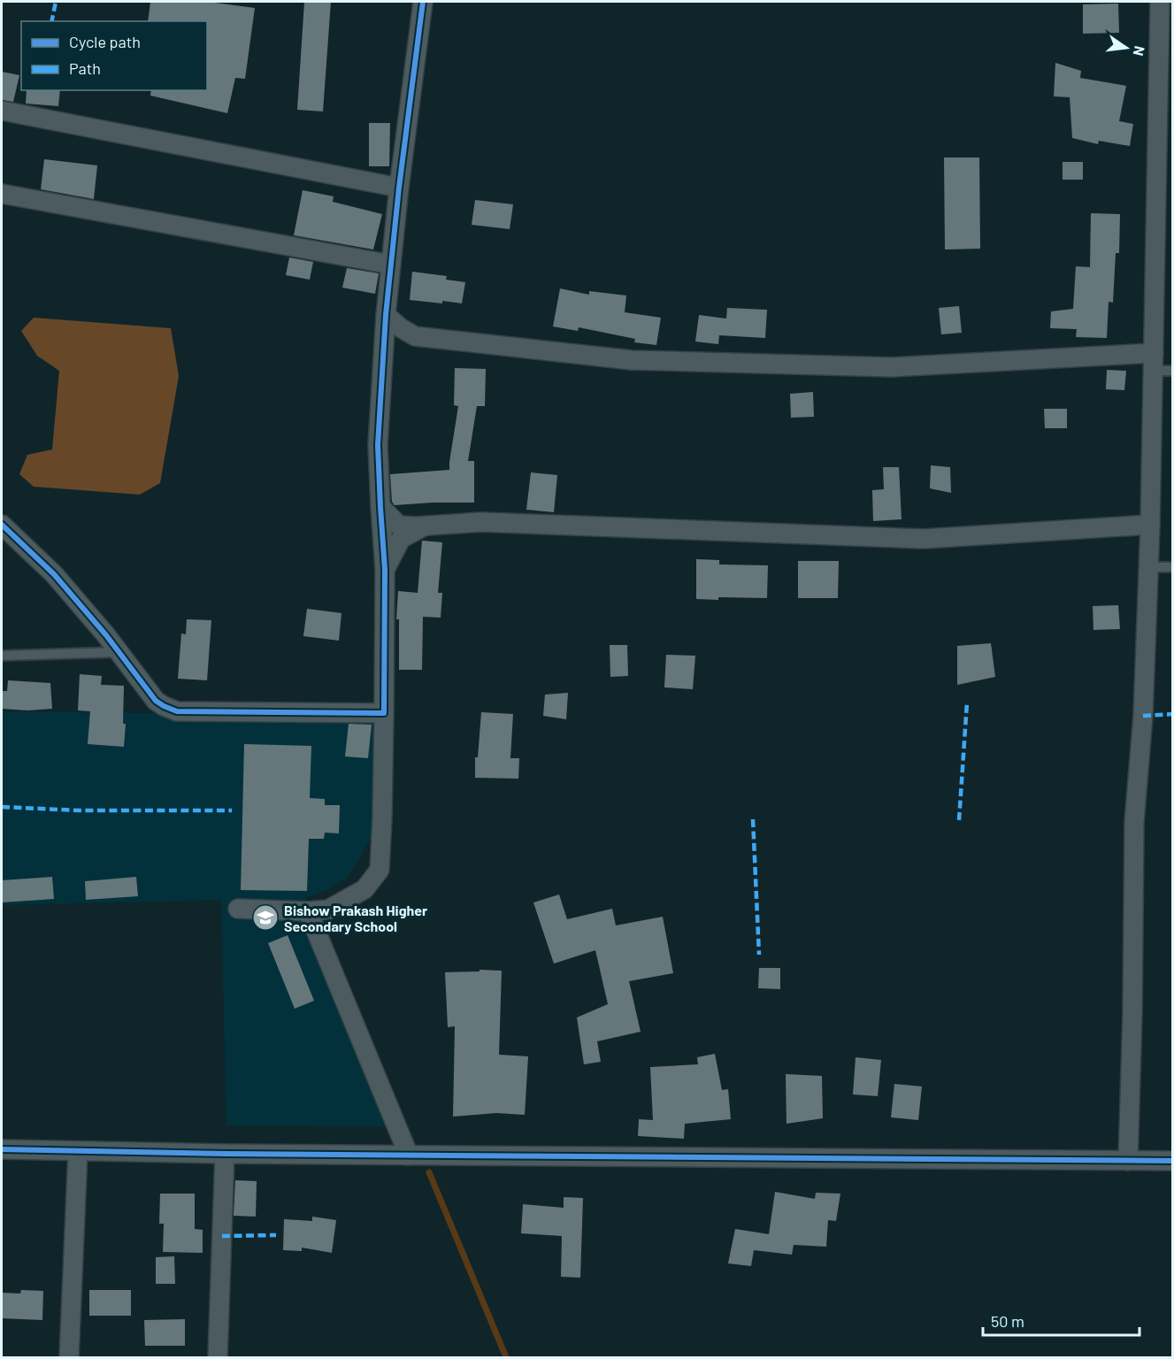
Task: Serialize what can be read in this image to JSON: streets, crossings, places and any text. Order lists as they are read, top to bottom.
{
  "places": {
    "school or university": ["Bishow Prakash Higher Secondary School"]
  },
  "legend": ["Cycle path", "Path"],
  "scale_bar": "50 m",
  "north": "right"
}
